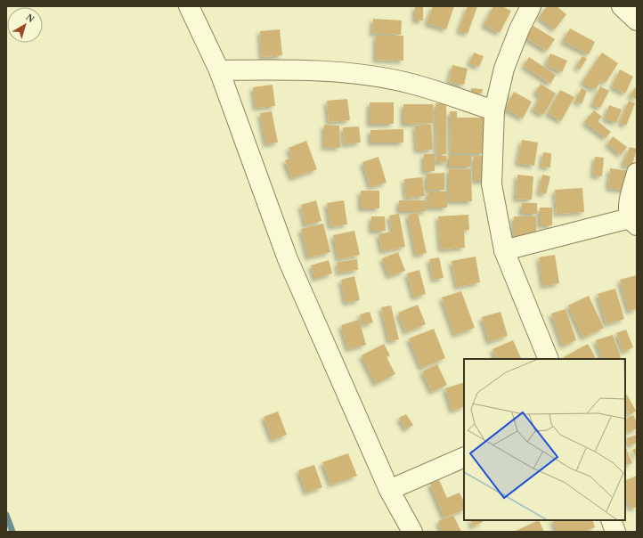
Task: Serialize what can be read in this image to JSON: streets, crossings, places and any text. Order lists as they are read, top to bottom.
{
  "north": "top right"
}
